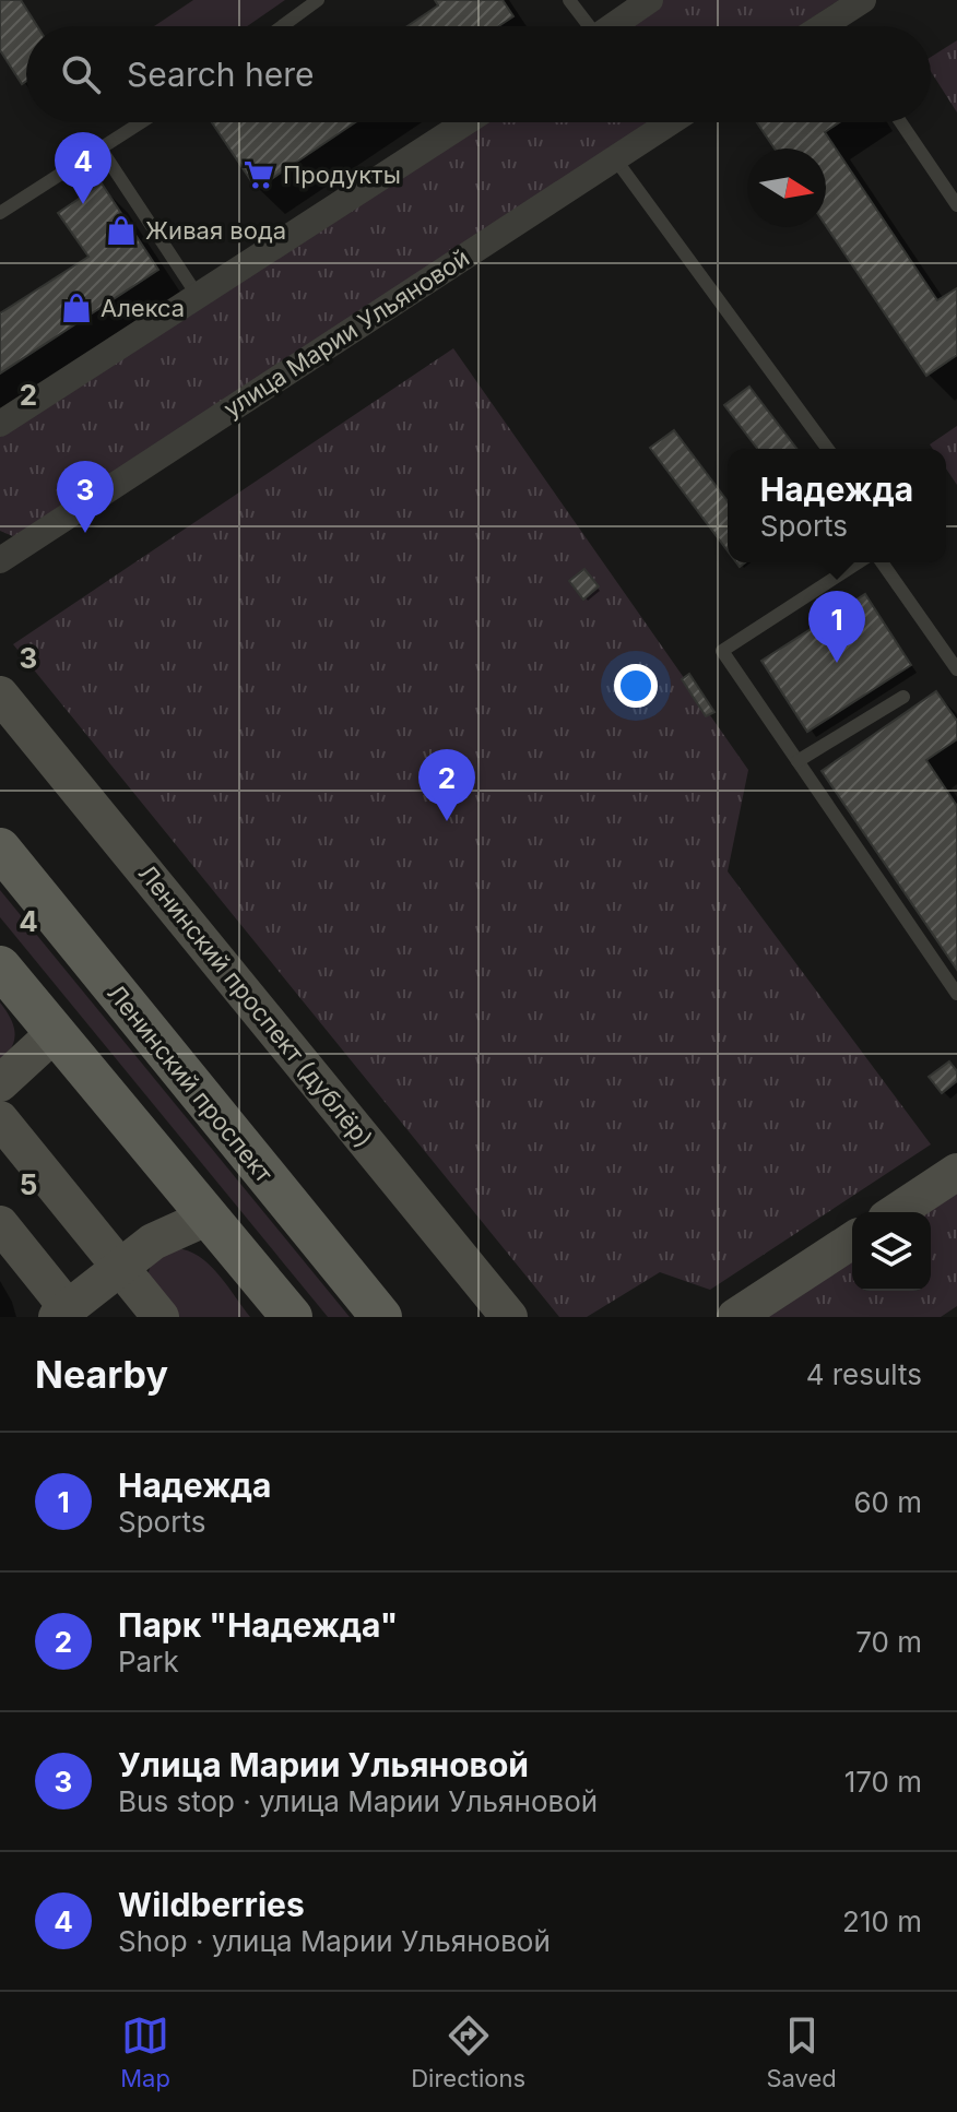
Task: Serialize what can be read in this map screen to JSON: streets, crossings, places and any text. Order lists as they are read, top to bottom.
{
  "streets": {
    "main road": ["Ленинский проспект"],
    "street": ["улица Марии Ульяновой", "Ленинский проспект (дублёр)"]
  },
  "places": {
    "supermarket": ["Продукты"],
    "shop": ["Живая вода", "Алекса"]
  },
  "north": "right",
  "page": {
    "search": "Search here",
    "pins": [
      "4",
      "3",
      "1",
      "2"
    ],
    "popup": ["Надежда", "Sports"],
    "heading": ["Nearby", "4 results"],
    "list": [
      {
        "mark": "1",
        "name": "Надежда",
        "note": "Sports",
        "value": "60 m"
      },
      {
        "mark": "2",
        "name": "Парк \"Надежда\"",
        "note": "Park",
        "value": "70 m"
      },
      {
        "mark": "3",
        "name": "Улица Марии Ульяновой",
        "note": "Bus stop · улица Марии Ульяновой",
        "value": "170 m"
      },
      {
        "mark": "4",
        "name": "Wildberries",
        "note": "Shop · улица Марии Ульяновой",
        "value": "210 m"
      }
    ],
    "nav": ["Map", "Directions", "Saved"]
  },
  "grid": {
    "rows": [
      "2",
      "3",
      "4",
      "5"
    ]
  }
}
